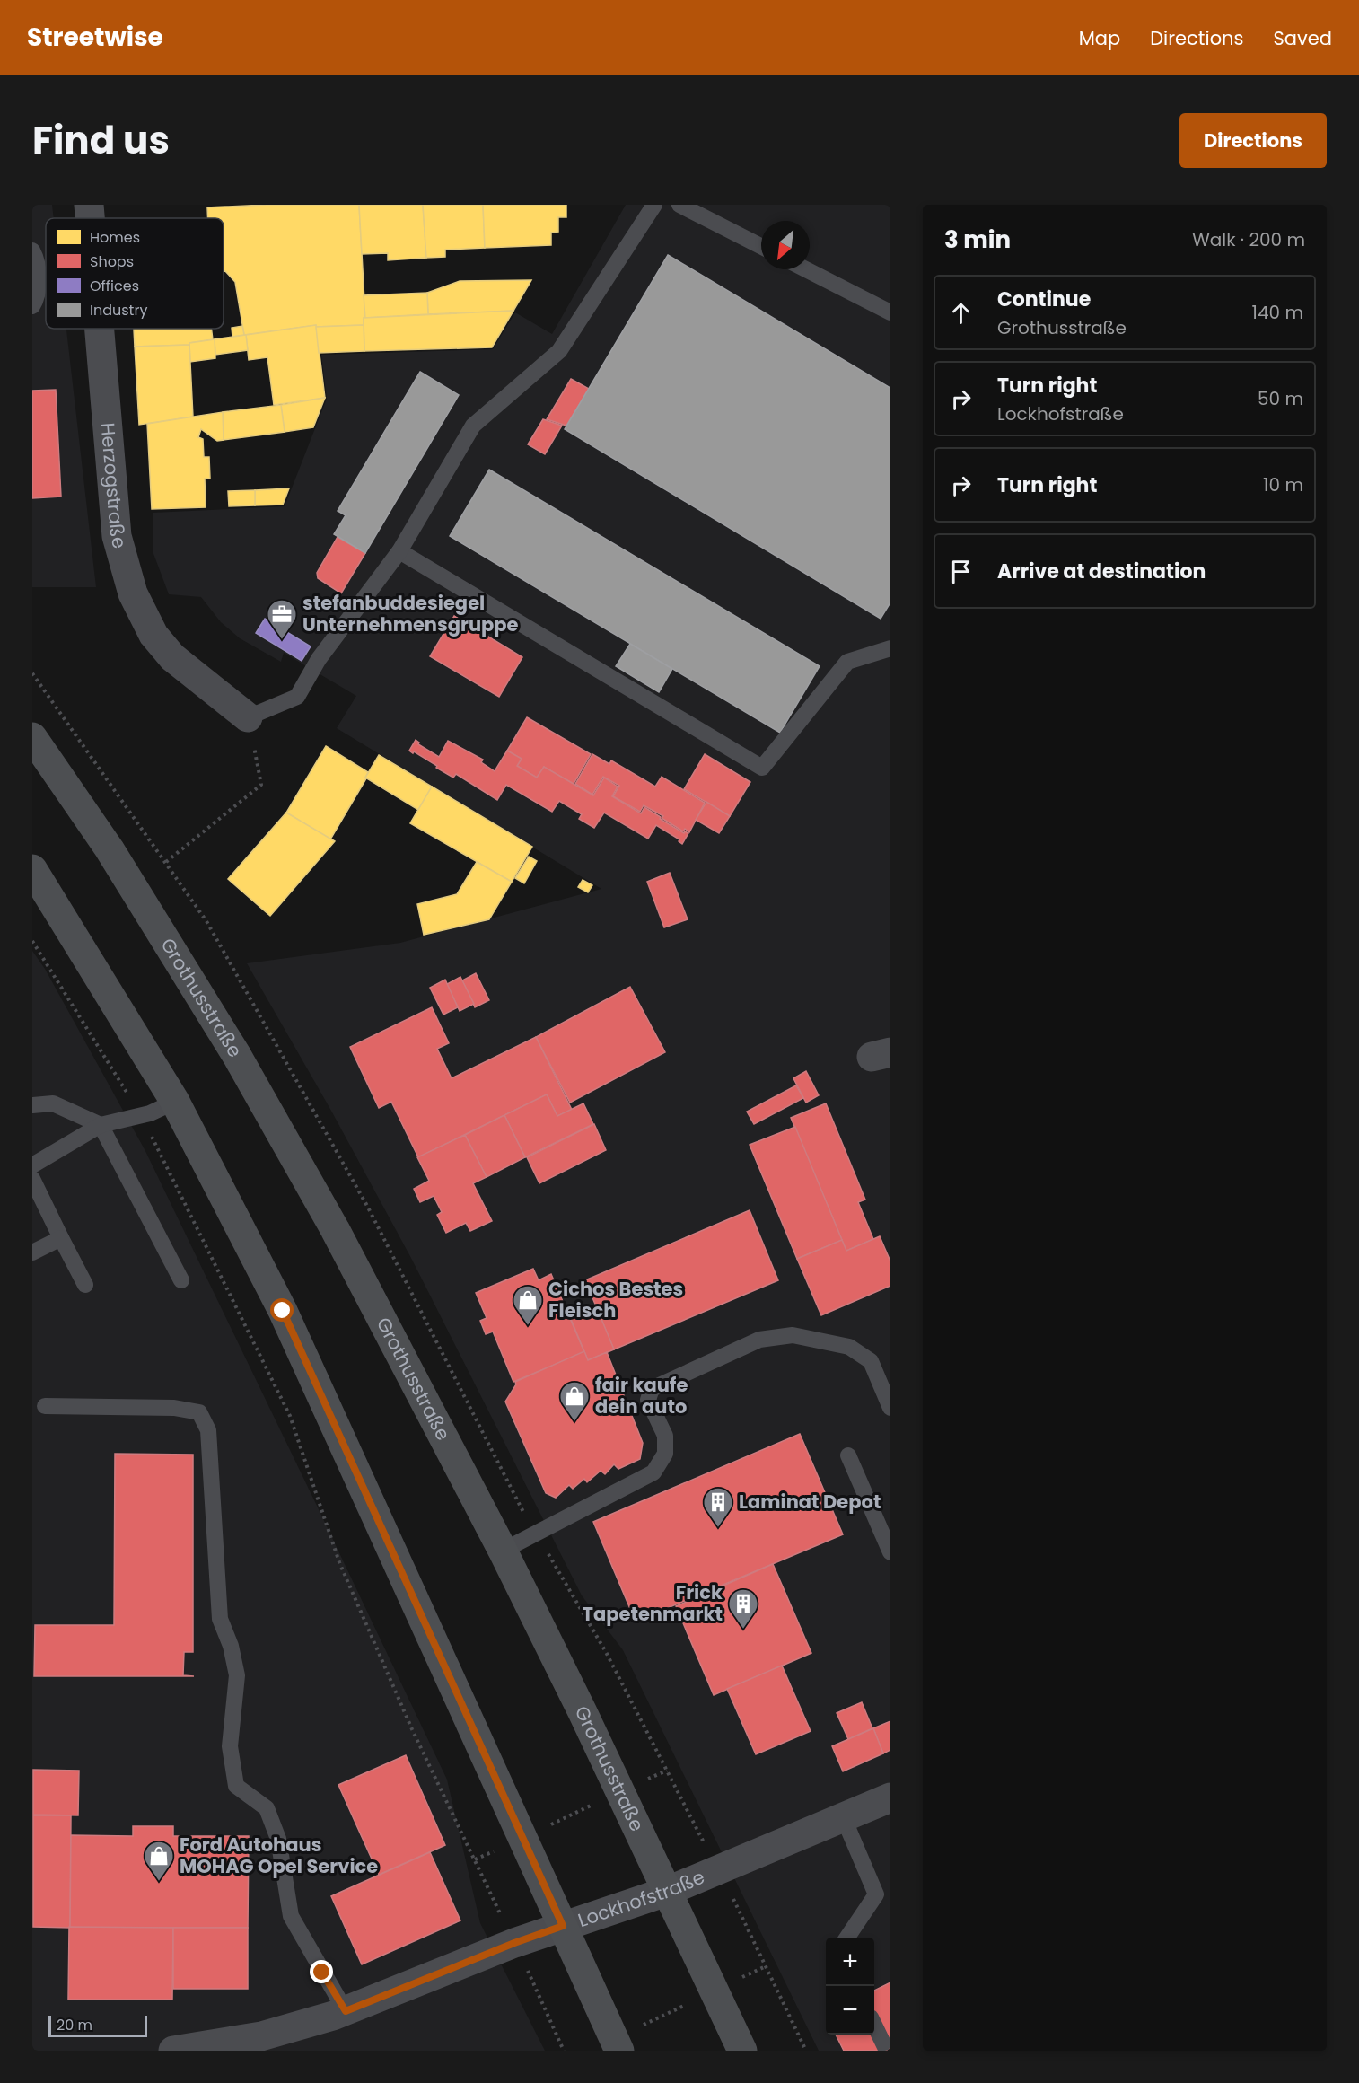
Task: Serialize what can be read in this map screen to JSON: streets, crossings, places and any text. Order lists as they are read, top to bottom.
{
  "streets": {
    "main road": ["Grothusstraße"],
    "street": ["Herzogstraße", "Lockhofstraße"]
  },
  "crossings": [
    ["Grothusstraße", "Lockhofstraße"]
  ],
  "places": {
    "office": ["stefanbuddesiegel Unternehmensgruppe"],
    "shop": ["Cichos Bestes Fleisch", "fair kaufe dein auto", "Ford Autohaus MOHAG Opel Service"],
    "building": ["Laminat Depot", "Frick Tapetenmarkt"]
  },
  "legend": [
    "Homes",
    "Shops",
    "Offices",
    "Industry"
  ],
  "scale_bar": "20 m",
  "north": "bottom left",
  "page": {
    "header": "Streetwise",
    "nav": ["Map", "Directions", "Saved"],
    "title": "Find us",
    "buttons": "Directions",
    "heading": ["3 min", "Walk · 200 m"],
    "list": [
      ["Continue", "Grothusstraße", "140 m"],
      ["Turn right", "Lockhofstraße", "50 m"],
      ["Turn right", "10 m"],
      "Arrive at destination"
    ],
    "map_buttons": ["+", "−"],
    "scale": "20 m"
  }
}
